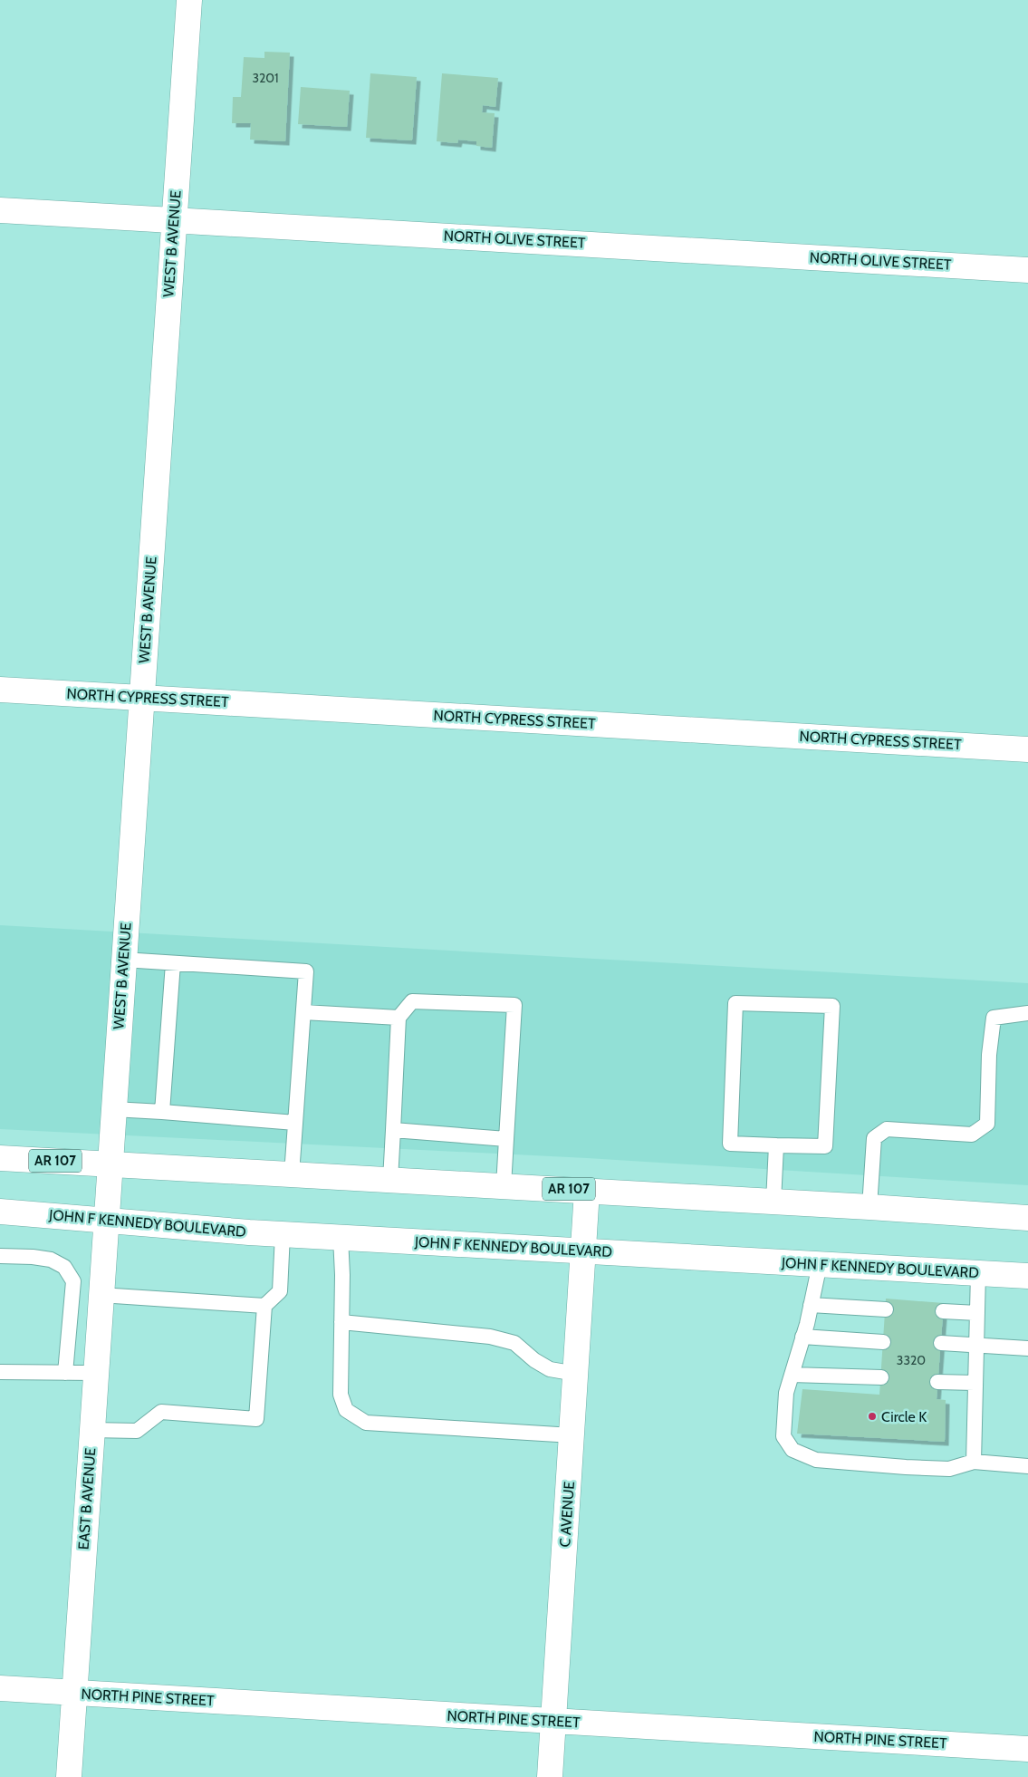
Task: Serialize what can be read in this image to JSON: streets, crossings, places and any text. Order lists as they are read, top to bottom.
{
  "streets": {
    "street": [
      "NORTH OLIVE STREET",
      "WEST B AVENUE",
      "NORTH CYPRESS STREET",
      "AR 107",
      "JOHN F KENNEDY BOULEVARD",
      "EAST B AVENUE",
      "C AVENUE",
      "NORTH PINE STREET"
    ]
  },
  "crossings": [
    ["NORTH OLIVE STREET", "WEST B AVENUE"],
    ["WEST B AVENUE", "NORTH CYPRESS STREET"],
    ["WEST B AVENUE", "AR 107"],
    ["WEST B AVENUE", "JOHN F KENNEDY BOULEVARD"],
    ["WEST B AVENUE", "EAST B AVENUE"],
    ["AR 107", "C AVENUE"],
    ["JOHN F KENNEDY BOULEVARD", "EAST B AVENUE"],
    ["JOHN F KENNEDY BOULEVARD", "C AVENUE"],
    ["EAST B AVENUE", "NORTH PINE STREET"],
    ["C AVENUE", "NORTH PINE STREET"]
  ],
  "places": ["Circle K"],
  "house_numbers": ["3201", "3320"]
}
